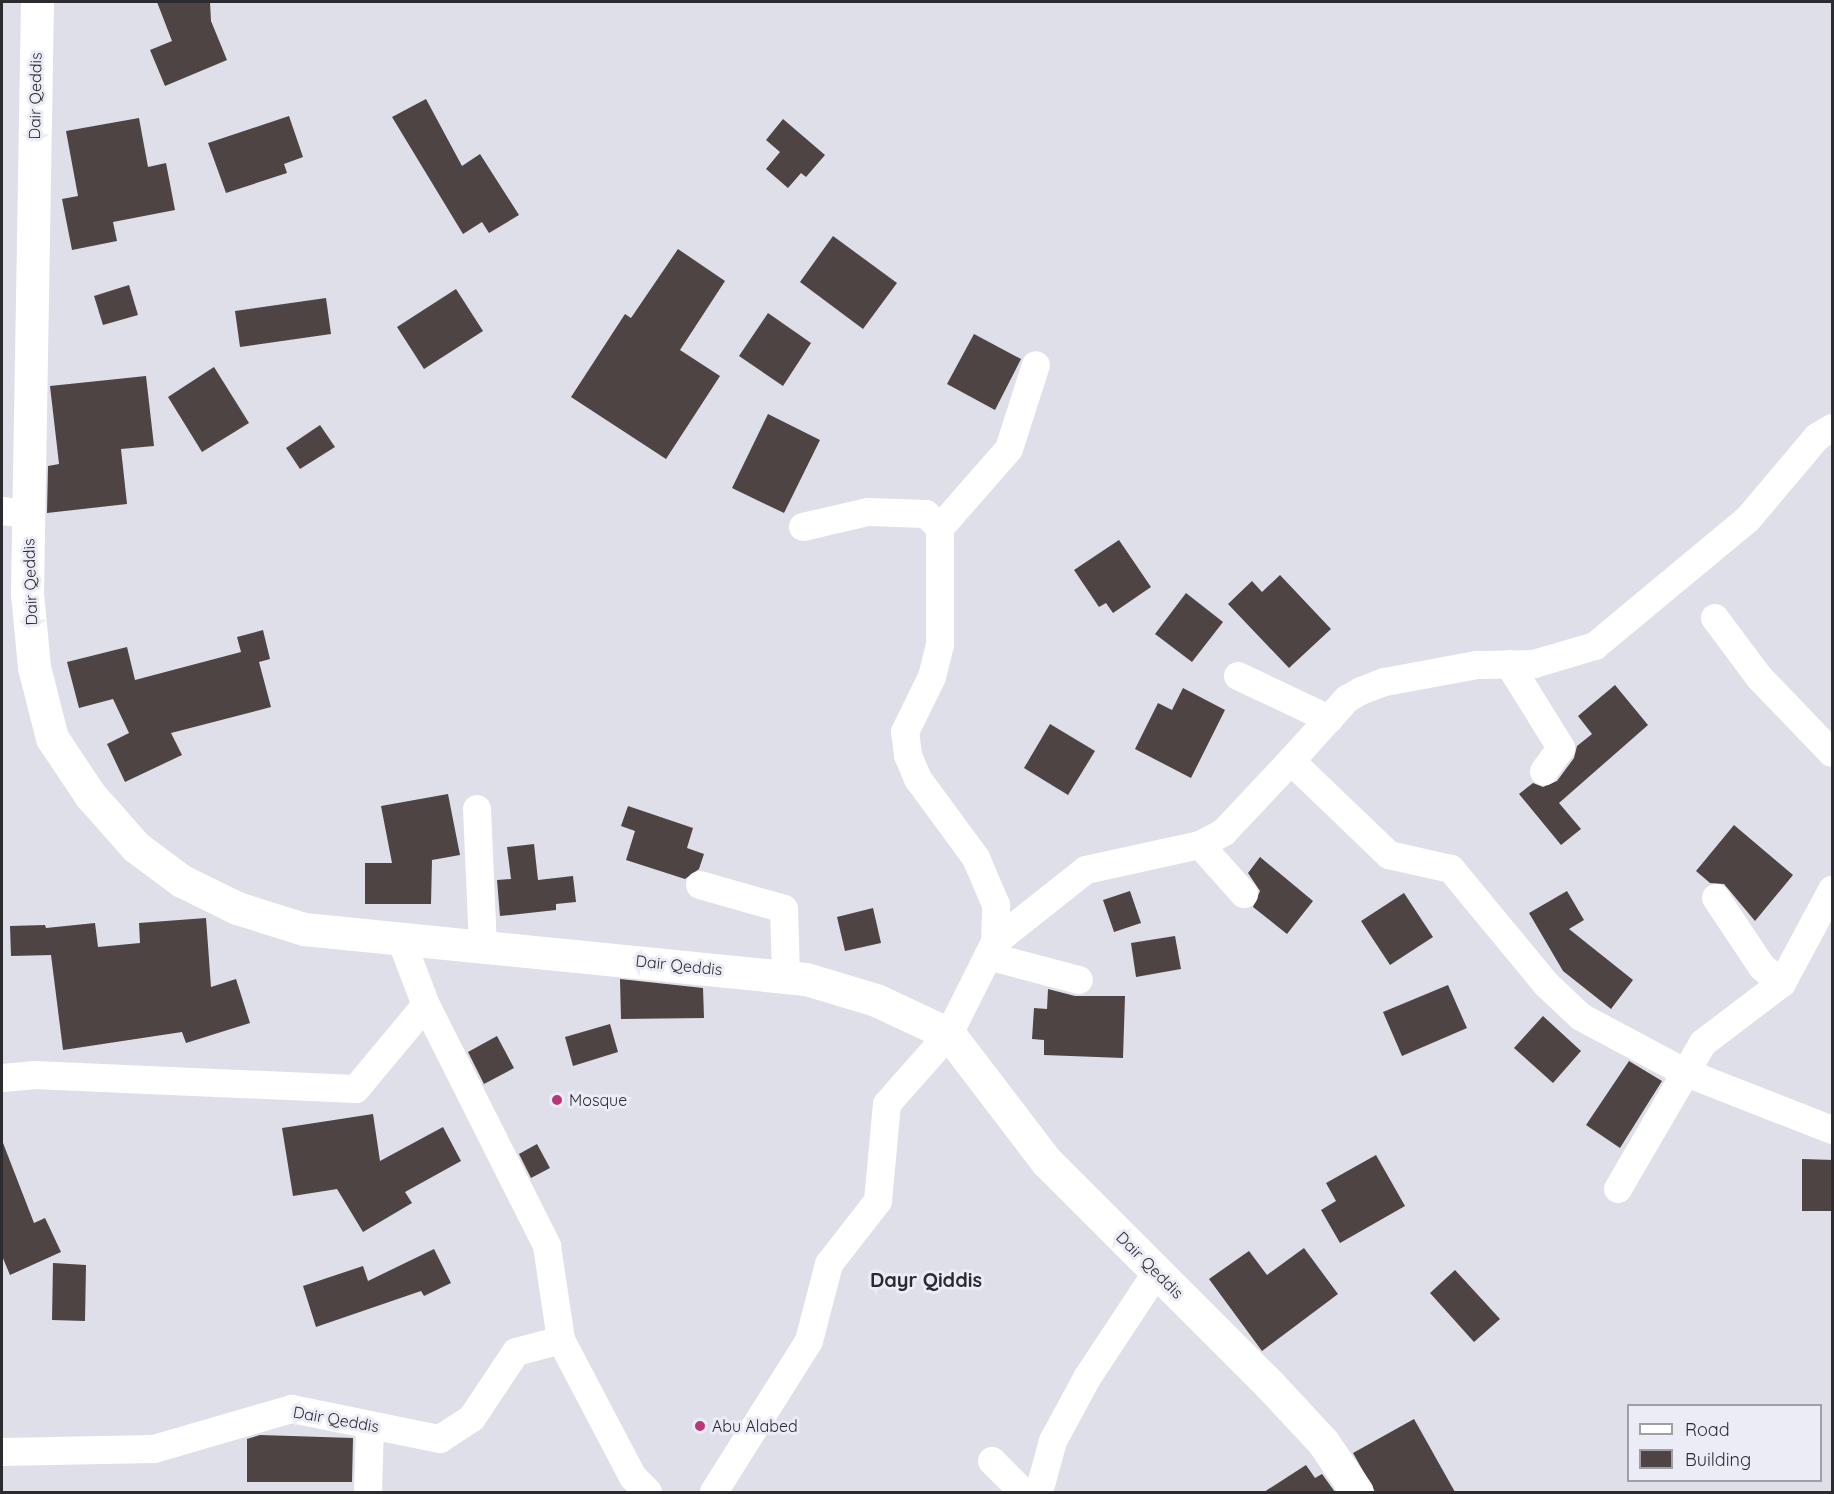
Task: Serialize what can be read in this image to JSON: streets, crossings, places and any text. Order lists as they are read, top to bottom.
{
  "streets": {
    "main road": ["Dair Qeddis"]
  },
  "districts": ["Dayr Qiddis"],
  "places": ["Mosque", "Abu Alabed"],
  "legend": ["Road", "Building"]
}
